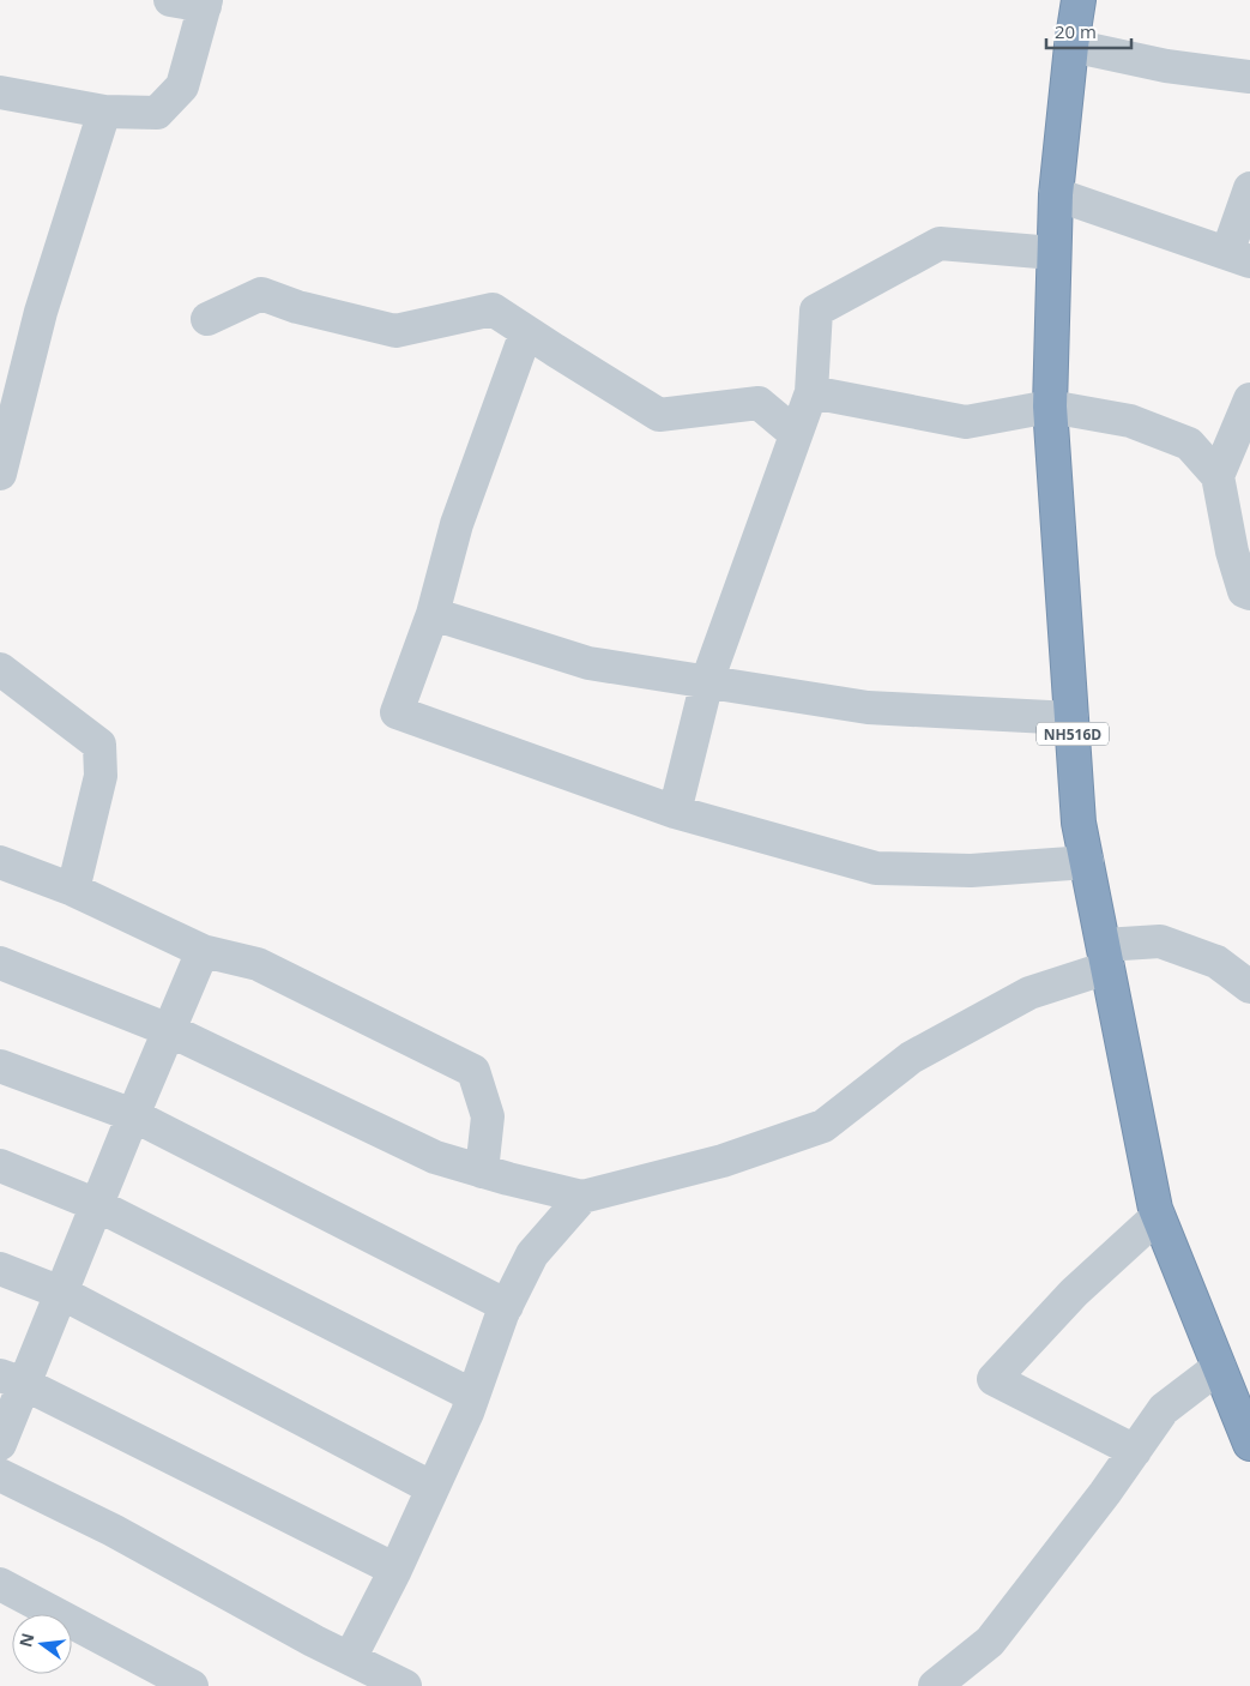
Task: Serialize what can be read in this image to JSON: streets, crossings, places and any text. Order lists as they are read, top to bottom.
{
  "streets": {
    "highway": ["NH516D"]
  },
  "scale_bar": "20 m",
  "north": "left"
}
